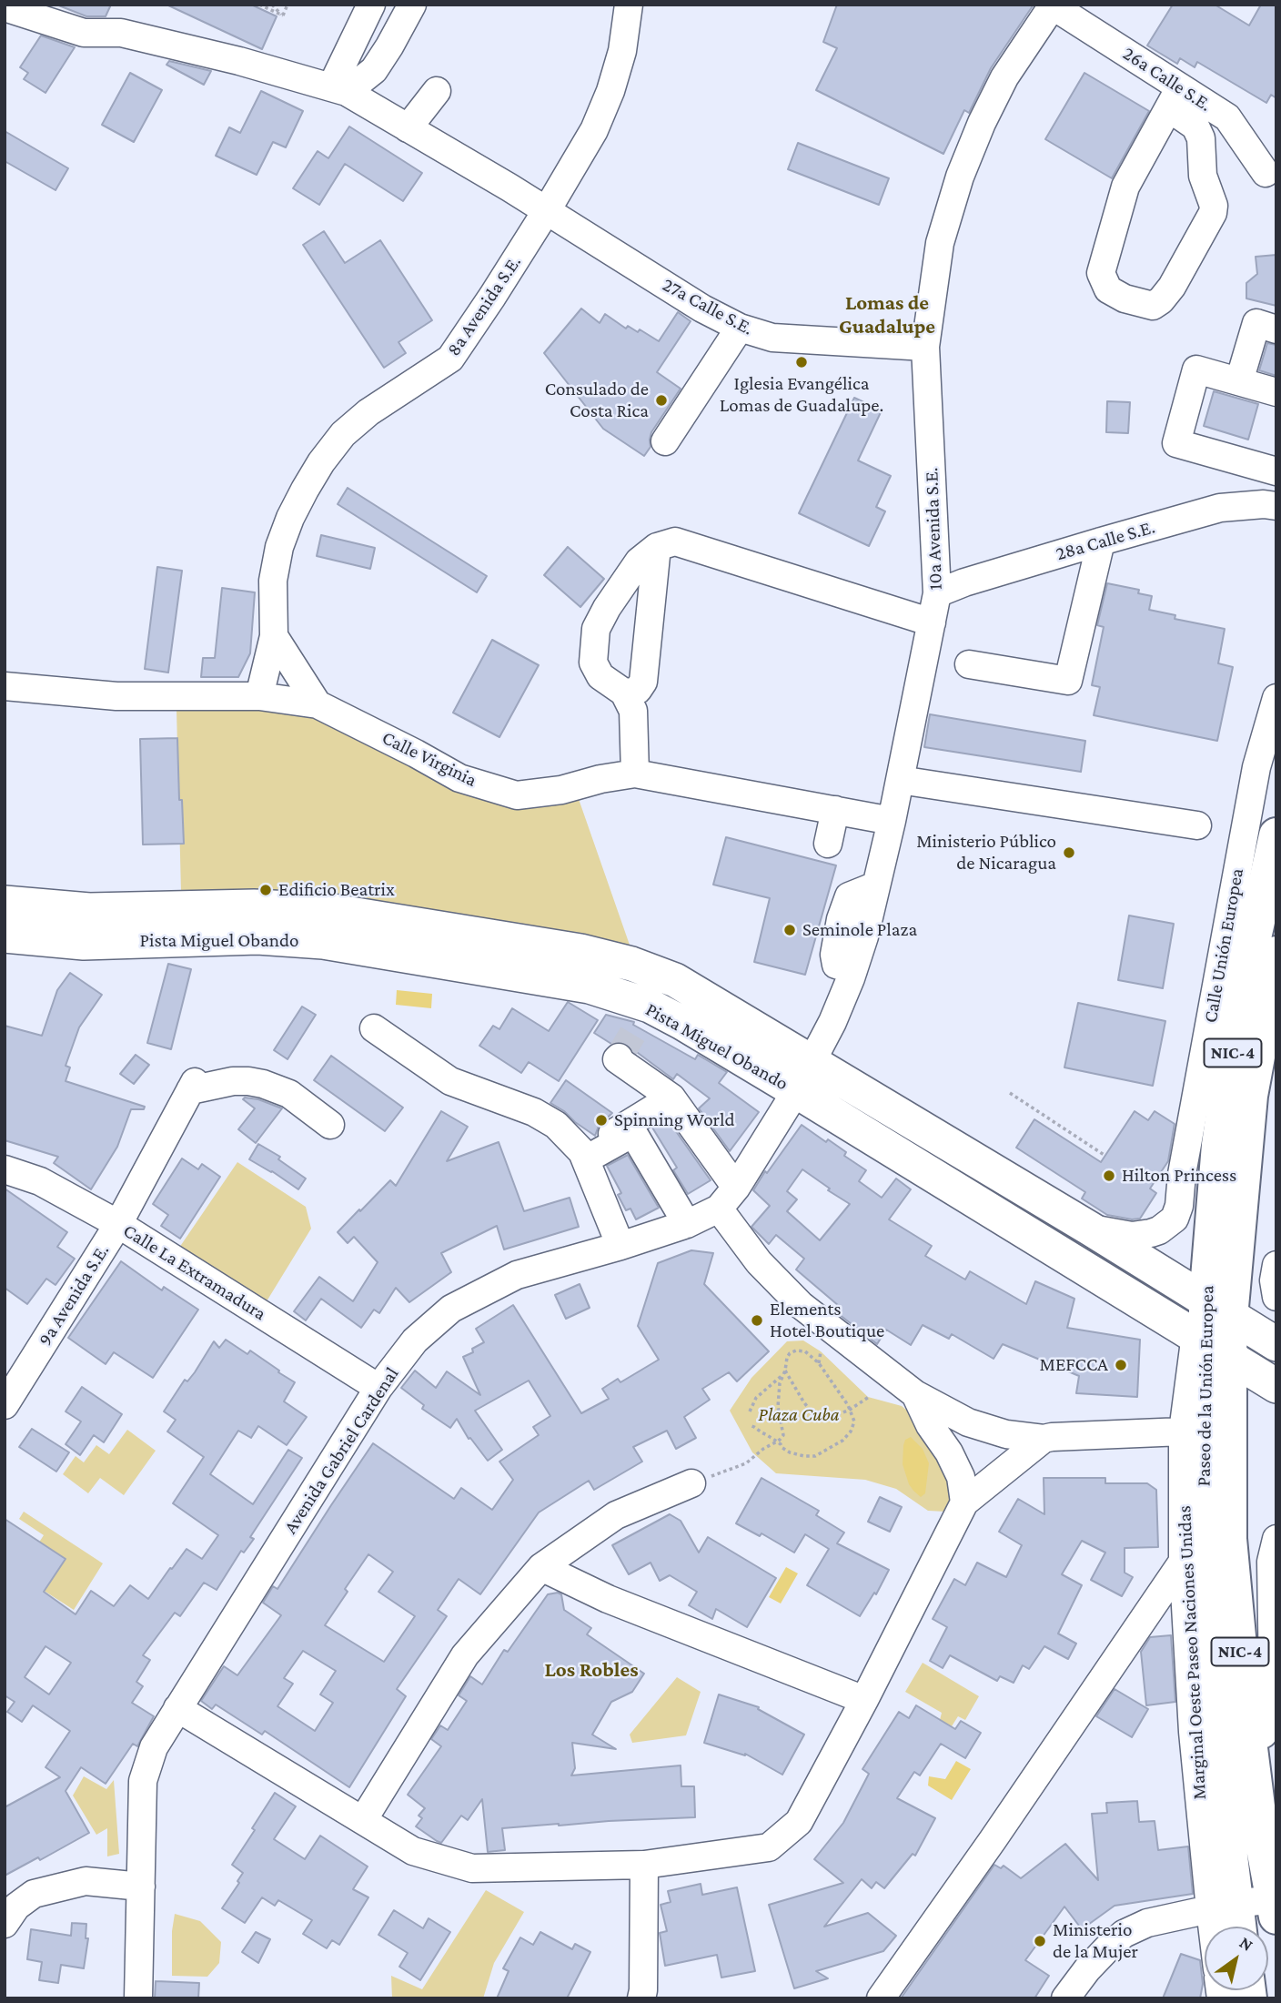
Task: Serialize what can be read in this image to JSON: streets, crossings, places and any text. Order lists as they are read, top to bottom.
{
  "streets": {
    "highway": ["NIC-4", "Paseo de la Unión Europea"],
    "main road": ["Pista Miguel Obando"],
    "street": [
      "26a Calle S.E.",
      "8a Avenida S.E.",
      "27a Calle S.E.",
      "10a Avenida S.E.",
      "28a Calle S.E.",
      "Calle Virginia",
      "Calle Unión Europea",
      "Calle La Extramadura",
      "9a Avenida S.E.",
      "Avenida Gabriel Cardenal",
      "Marginal Oeste Paseo Naciones Unidas"
    ]
  },
  "crossings": [
    ["26a Calle S.E.", "10a Avenida S.E."],
    ["8a Avenida S.E.", "27a Calle S.E."],
    ["8a Avenida S.E.", "Calle Virginia"],
    ["27a Calle S.E.", "10a Avenida S.E."],
    ["10a Avenida S.E.", "28a Calle S.E."],
    ["10a Avenida S.E.", "Calle Virginia"],
    ["10a Avenida S.E.", "Pista Miguel Obando"],
    ["Pista Miguel Obando", "Calle Unión Europea"],
    ["Pista Miguel Obando", "Paseo de la Unión Europea"],
    ["Pista Miguel Obando", "Marginal Oeste Paseo Naciones Unidas"],
    ["Calle La Extramadura", "9a Avenida S.E."],
    ["Calle La Extramadura", "Avenida Gabriel Cardenal"],
    ["Paseo de la Unión Europea", "Marginal Oeste Paseo Naciones Unidas"]
  ],
  "districts": ["Lomas de Guadalupe", "Los Robles"],
  "parks": ["Plaza Cuba"],
  "places": [
    "Iglesia Evangélica Lomas de Guadalupe.",
    "Consulado de Costa Rica",
    "Ministerio Público de Nicaragua",
    "Edificio Beatrix",
    "Seminole Plaza",
    "Spinning World",
    "Hilton Princess",
    "Elements Hotel Boutique",
    "MEFCCA",
    "Ministerio de la Mujer"
  ],
  "north": "top right"
}
